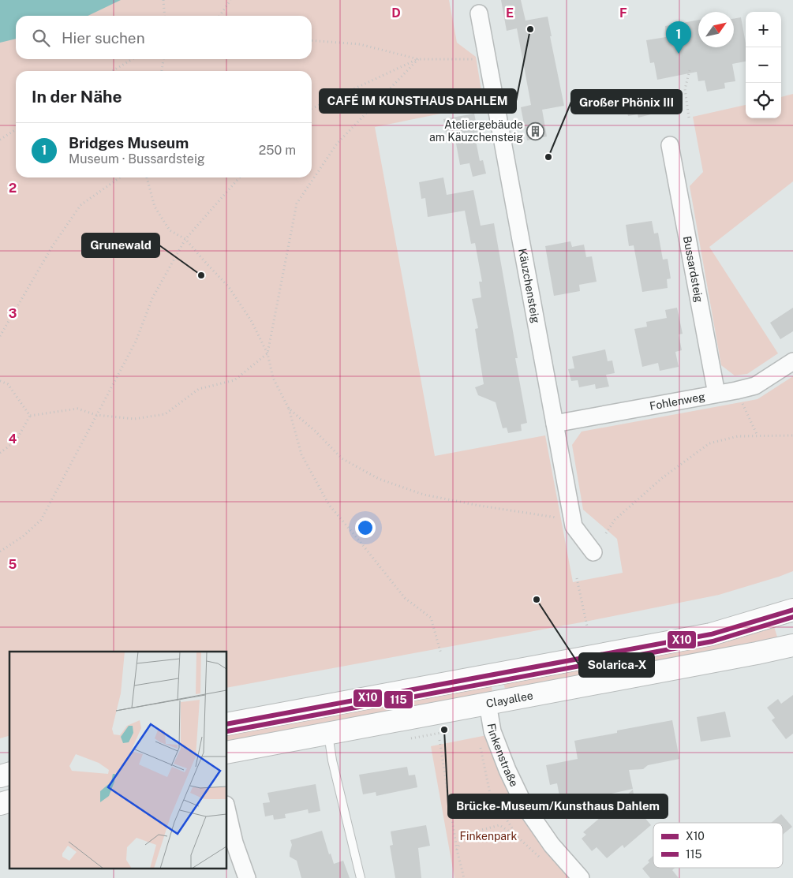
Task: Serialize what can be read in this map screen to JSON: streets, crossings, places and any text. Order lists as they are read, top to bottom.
{
  "streets": {
    "main road": ["Clayallee"],
    "street": [
      "Bussardsteig",
      "Käuzchensteig",
      "Fohlenweg",
      "Finkenstraße"
    ]
  },
  "crossings": [
    ["Bussardsteig", "Fohlenweg"],
    ["Käuzchensteig", "Fohlenweg"],
    ["Clayallee", "Finkenstraße"]
  ],
  "parks": ["Finkenpark"],
  "places": {
    "other": [
      "CAFÉ IM KUNSTHAUS DAHLEM",
      "Großer Phönix III",
      "Grunewald",
      "Solarica-X",
      "Brücke-Museum/Kunsthaus Dahlem"
    ],
    "building": ["Ateliergebäude am Käuzchensteig"]
  },
  "lines": ["transit line X10", "transit line 115"],
  "legend": ["X10", "115"],
  "north": "top right",
  "page": {
    "map_buttons": ["+", "−"],
    "search": "Hier suchen",
    "pins": "1",
    "heading": "In der Nähe",
    "list": [
      {
        "mark": "1",
        "name": "Bridges Museum",
        "note": "Museum · Bussardsteig",
        "value": "250 m"
      }
    ]
  },
  "grid": {
    "columns": ["D", "E", "F"],
    "rows": [
      "2",
      "3",
      "4",
      "5"
    ]
  }
}
